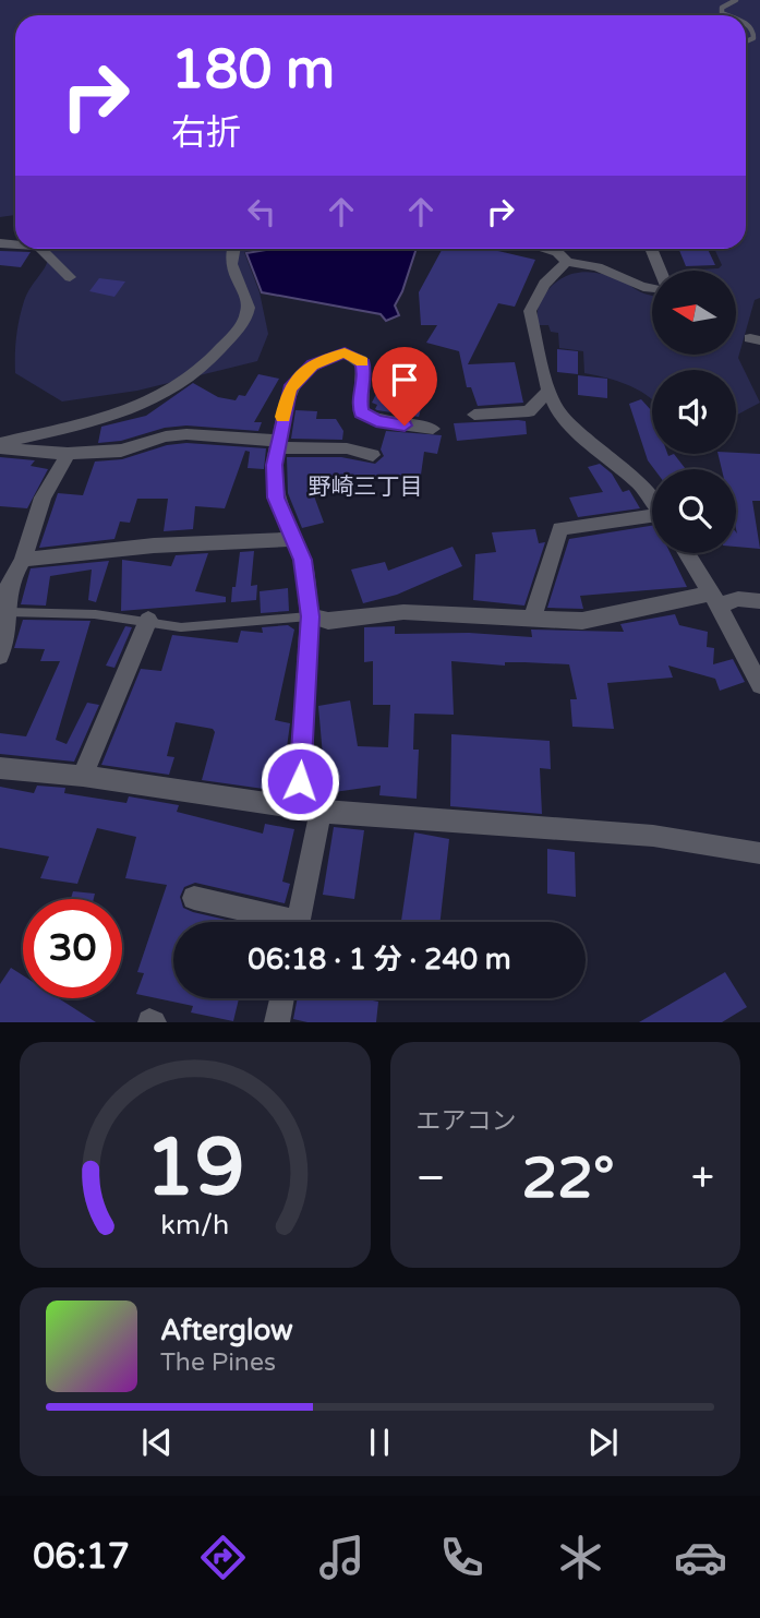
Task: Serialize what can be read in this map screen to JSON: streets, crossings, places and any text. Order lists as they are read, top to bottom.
{
  "districts": ["野崎三丁目"],
  "north": "left",
  "page": {
    "turn": ["180 m", "右折"],
    "limit": "30",
    "trip": "06:18 · 1 分 · 240 m",
    "tile": "エアコン",
    "heat": ["−", "22°", "+"],
    "song": ["Afterglow", "The Pines"],
    "tabs": "06:17",
    "gauge": ["19", "km/h"]
  }
}
